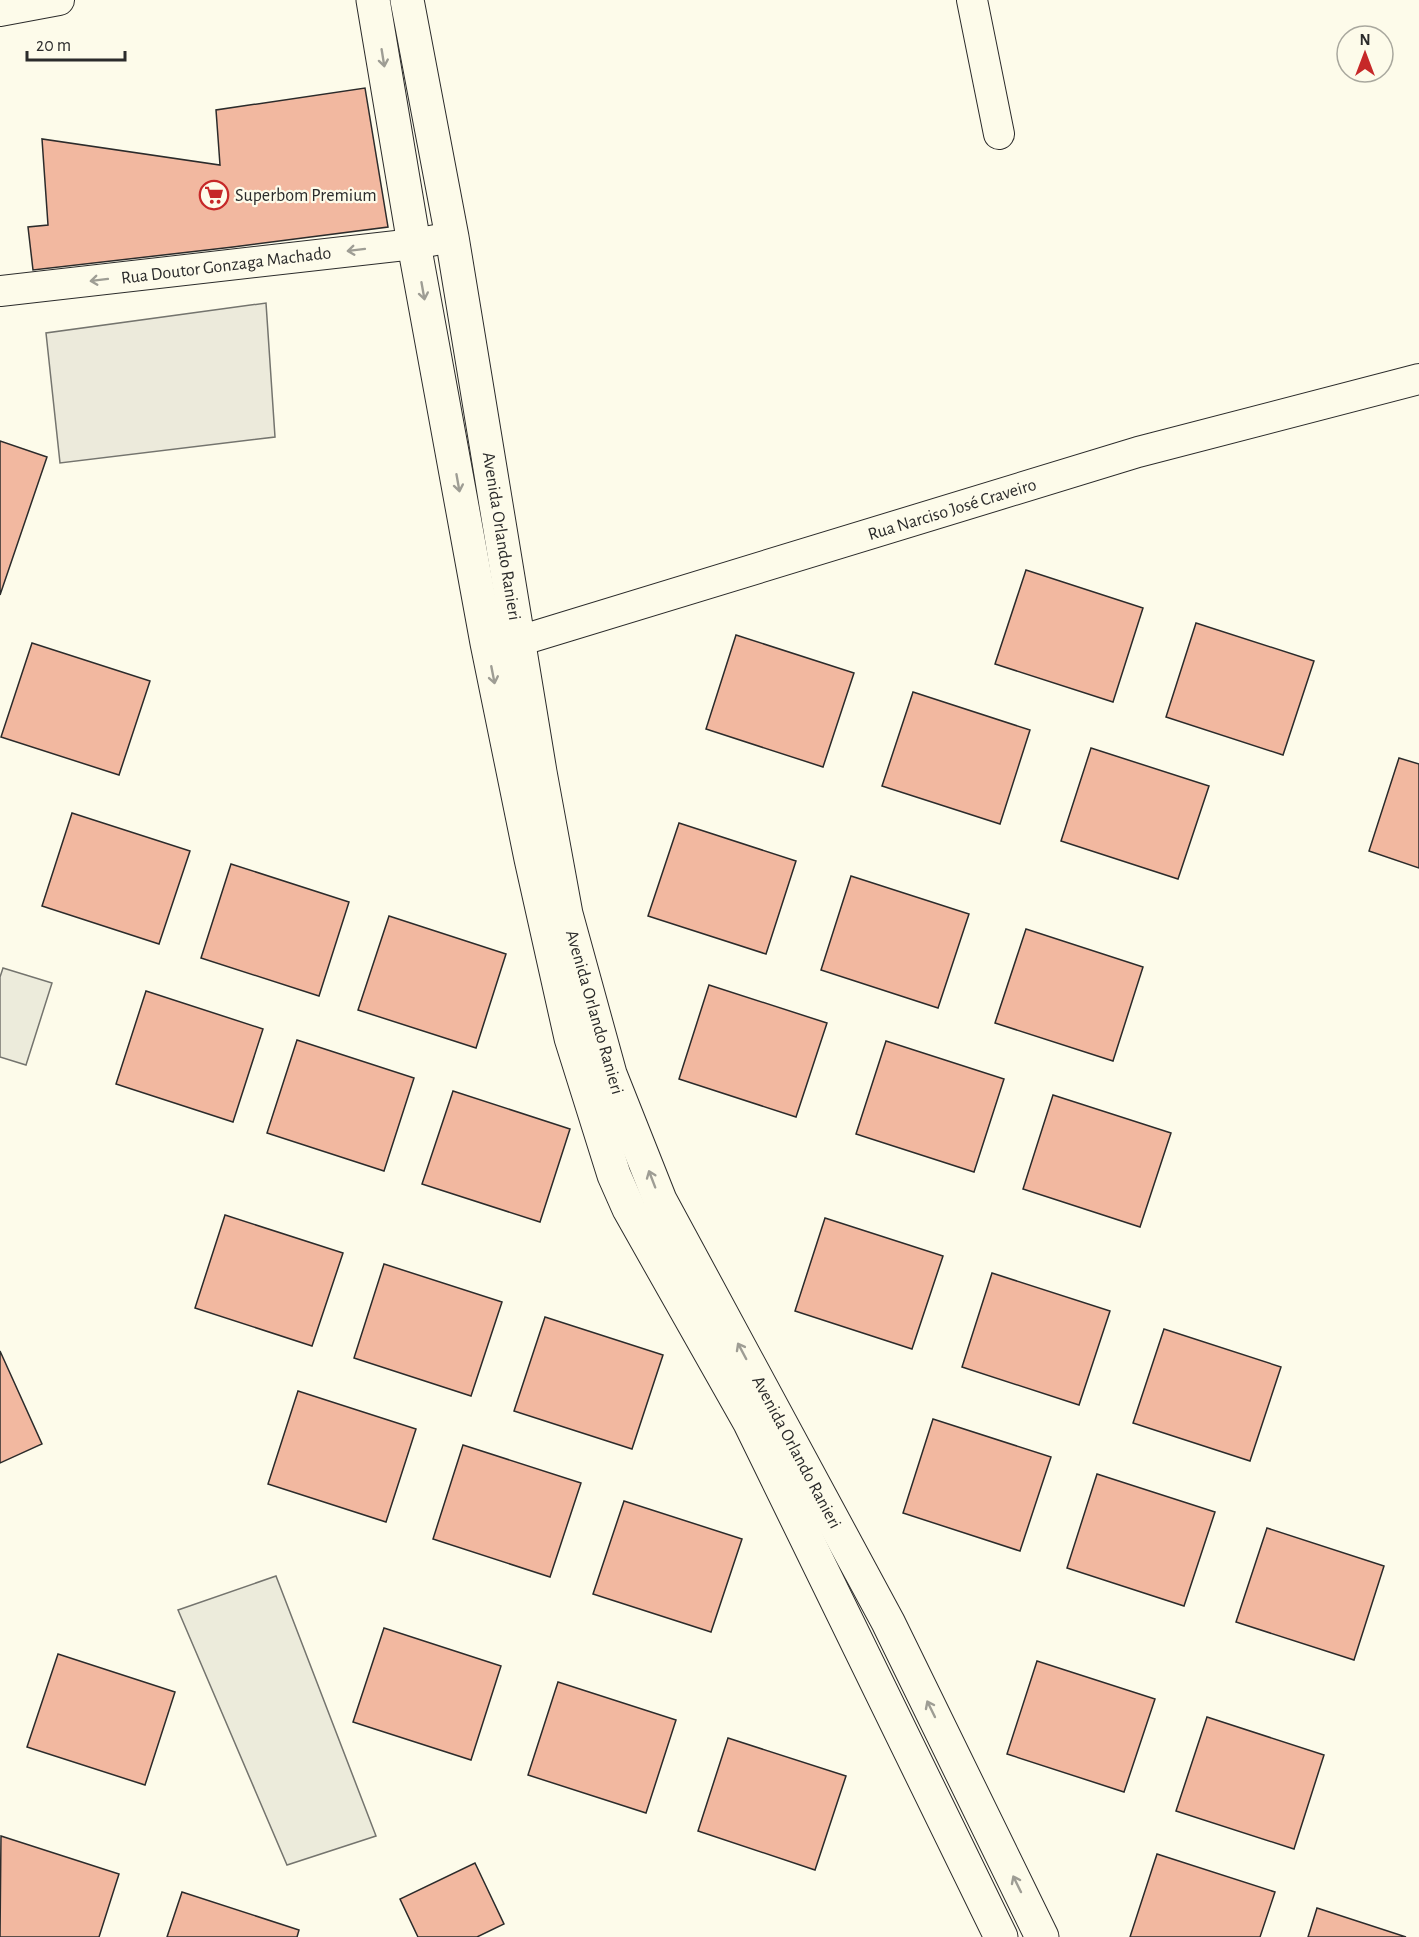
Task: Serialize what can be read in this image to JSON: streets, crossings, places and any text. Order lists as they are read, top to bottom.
{
  "streets": {
    "main road": ["Avenida Orlando Ranieri"],
    "street": ["Rua Doutor Gonzaga Machado", "Rua Narciso José Craveiro"]
  },
  "crossings": [
    ["Rua Doutor Gonzaga Machado", "Avenida Orlando Ranieri"],
    ["Rua Narciso José Craveiro", "Avenida Orlando Ranieri"]
  ],
  "one_way": ["Rua Doutor Gonzaga Machado"],
  "places": {
    "supermarket": ["Superbom Premium"]
  },
  "scale_bar": "20 m",
  "north": "top"
}
